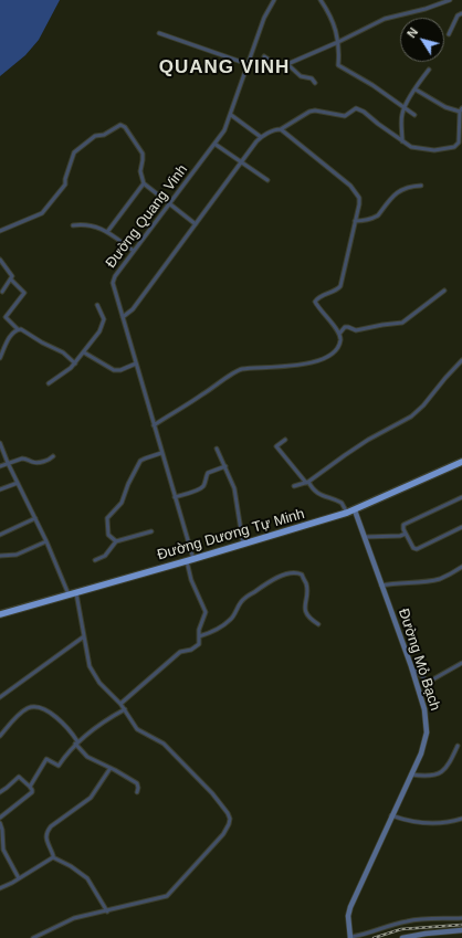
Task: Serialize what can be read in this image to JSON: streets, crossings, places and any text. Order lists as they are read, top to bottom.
{
  "streets": {
    "highway": ["Đường Dương Tự Minh"],
    "street": ["Đường Quang Vinh", "Đường Mỏ Bạch"]
  },
  "crossings": [
    ["Đường Quang Vinh", "Đường Dương Tự Minh"],
    ["Đường Dương Tự Minh", "Đường Mỏ Bạch"]
  ],
  "districts": ["QUANG VINH"],
  "north": "top left"
}
